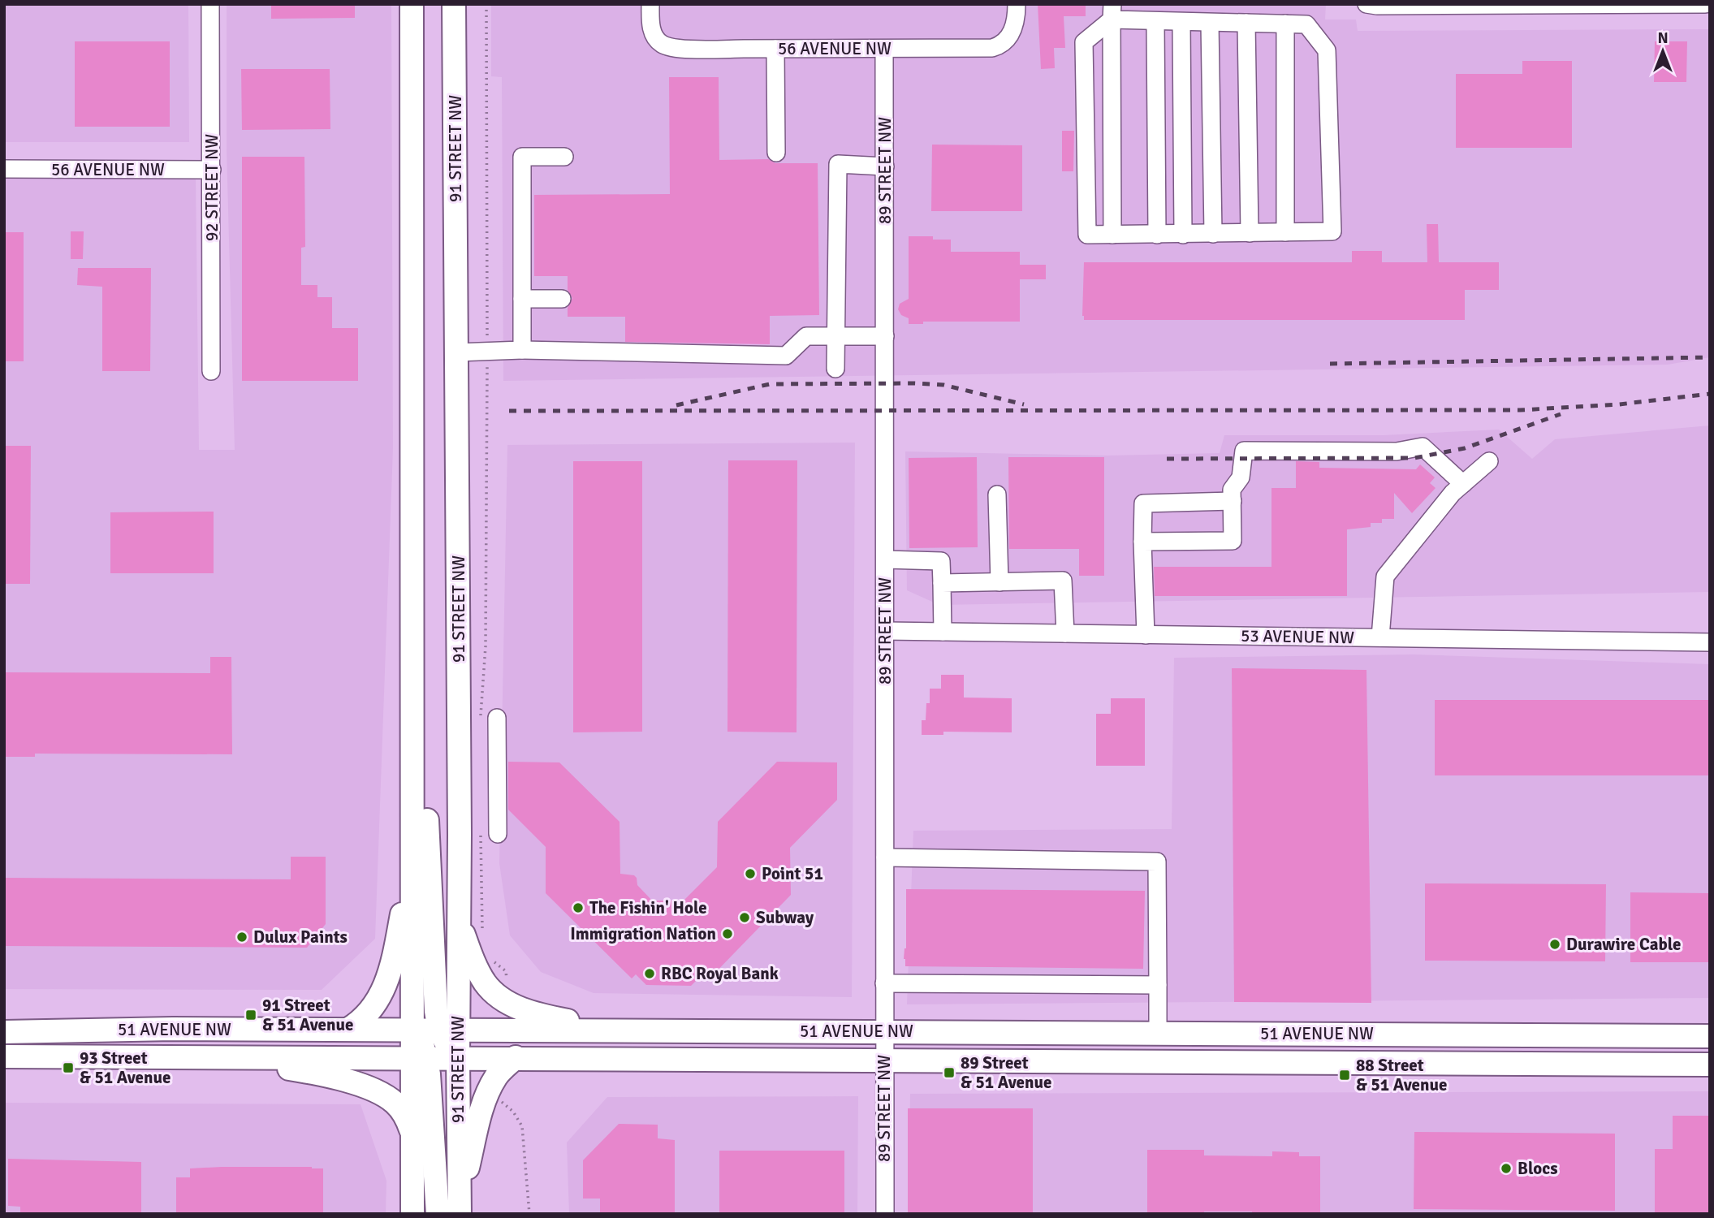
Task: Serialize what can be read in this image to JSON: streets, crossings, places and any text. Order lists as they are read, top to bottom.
{
  "streets": {
    "main road": ["91 STREET NW", "51 AVENUE NW"],
    "street": [
      "56 AVENUE NW",
      "89 STREET NW",
      "92 STREET NW",
      "53 AVENUE NW"
    ]
  },
  "crossings": [
    ["56 AVENUE NW", "89 STREET NW"],
    ["56 AVENUE NW", "92 STREET NW"],
    ["91 STREET NW", "51 AVENUE NW"],
    ["89 STREET NW", "53 AVENUE NW"],
    ["89 STREET NW", "51 AVENUE NW"]
  ],
  "places": {
    "other": [
      "Point 51",
      "The Fishin' Hole",
      "Subway",
      "Immigration Nation",
      "Dulux Paints",
      "Durawire Cable",
      "RBC Royal Bank",
      "Blocs"
    ],
    "transit": [
      "91 Street & 51 Avenue",
      "93 Street & 51 Avenue",
      "89 Street & 51 Avenue",
      "88 Street & 51 Avenue"
    ]
  },
  "north": "top"
}
